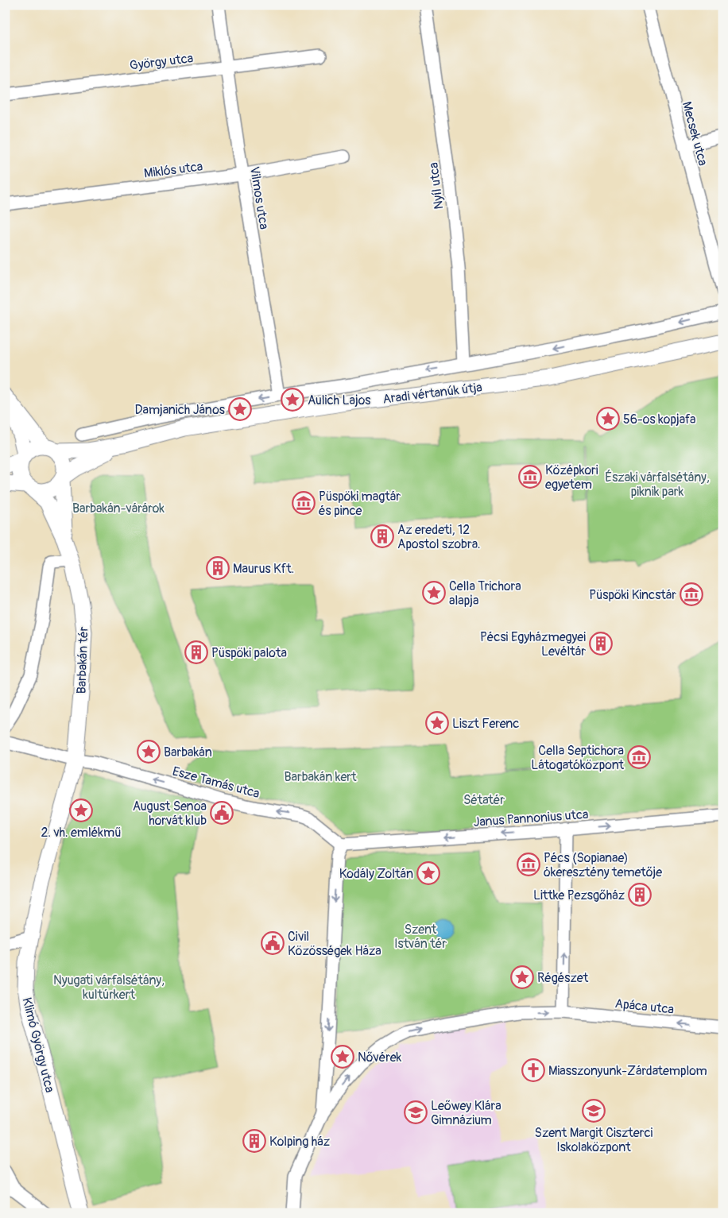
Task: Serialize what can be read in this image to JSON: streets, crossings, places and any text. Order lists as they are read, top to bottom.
{
  "streets": {
    "street": [
      "György utca",
      "Mecsek utca",
      "Miklós utca",
      "Nyíl utca",
      "Vilmos utca",
      "Aradi vértanúk útja",
      "Barbakán tér",
      "Esze Tamás utca",
      "Janus Pannonius utca",
      "Apáca utca",
      "Klimó György utca"
    ]
  },
  "crossings": [
    ["György utca", "Vilmos utca"],
    ["Miklós utca", "Vilmos utca"],
    ["Nyíl utca", "Aradi vértanúk útja"],
    ["Vilmos utca", "Aradi vértanúk útja"],
    ["Aradi vértanúk útja", "Barbakán tér"],
    ["Barbakán tér", "Esze Tamás utca"],
    ["Barbakán tér", "Klimó György utca"],
    ["Esze Tamás utca", "Janus Pannonius utca"],
    ["Esze Tamás utca", "Klimó György utca"]
  ],
  "one_way": ["Esze Tamás utca", "Apáca utca"],
  "parks": [
    "Északi várfalsétány, piknik park",
    "Barbakán-várárok",
    "Barbakán kert",
    "Sétatér",
    "Szent István tér",
    "Nyugati várfalsétány, kultúrkert"
  ],
  "places": {
    "place": [
      "Aulich Lajos",
      "Damjanich János",
      "56-os kopjafa",
      "Cella Trichora alapja",
      "Liszt Ferenc",
      "Barbakán",
      "2. vh. emlékmű",
      "Kodály Zoltán",
      "Régészet",
      "Nővérek"
    ],
    "museum": [
      "Középkori egyetem",
      "Püspöki magtár és pince",
      "Püspöki Kincstár",
      "Cella Septichora Látogatóközpont",
      "Pécs (Sopianae) ókeresztény temetője"
    ],
    "building": [
      "Az eredeti, 12 Apostol szobra.",
      "Maurus Kft.",
      "Pécsi Egyházmegyei Levéltár",
      "Püspöki palota",
      "Littke Pezsgőház",
      "Kolping ház"
    ],
    "public building": ["August Senoa horvát klub", "Civil Közösségek Háza"],
    "church": ["Miasszonyunk-Zárdatemplom"],
    "school or university": ["Szent Margit Ciszterci Iskolaközpont", "Leőwey Klára Gimnázium"]
  }
}
